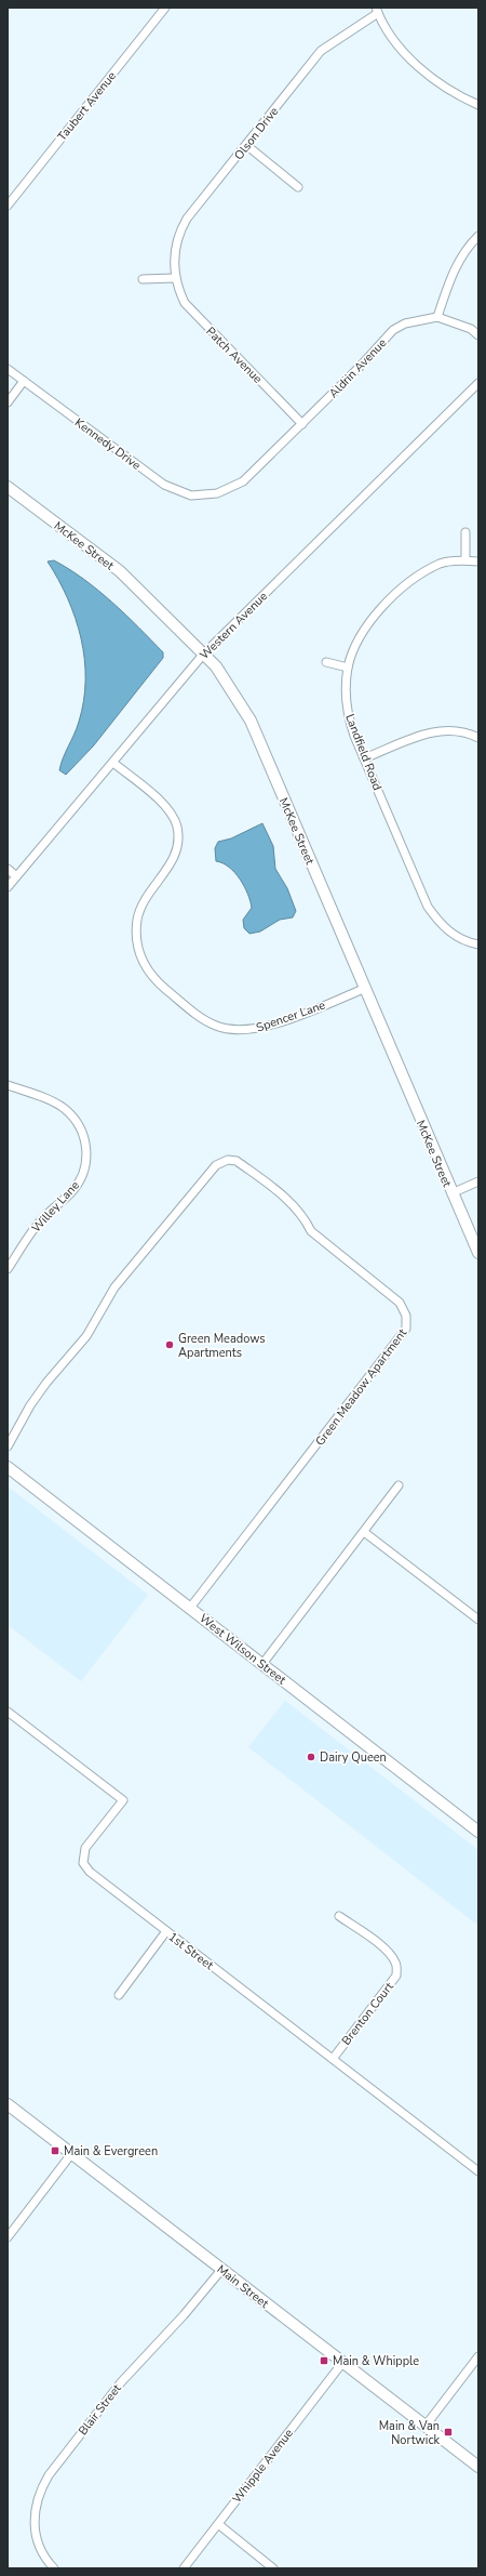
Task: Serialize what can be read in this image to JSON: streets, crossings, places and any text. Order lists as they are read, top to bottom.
{
  "streets": {
    "main road": ["McKee Street", "West Wilson Street", "Main Street"],
    "street": [
      "Taubert Avenue",
      "Olson Drive",
      "Patch Avenue",
      "Aldrin Avenue",
      "Kennedy Drive",
      "Western Avenue",
      "Landfield Road",
      "Spencer Lane",
      "Willey Lane",
      "Green Meadow Apartment",
      "1st Street",
      "Brenton Court",
      "Blair Street",
      "Whipple Avenue"
    ]
  },
  "crossings": [
    ["Olson Drive", "Patch Avenue"],
    ["Patch Avenue", "Aldrin Avenue"],
    ["Aldrin Avenue", "Kennedy Drive"],
    ["McKee Street", "Western Avenue"],
    ["McKee Street", "Spencer Lane"],
    ["Western Avenue", "Spencer Lane"],
    ["Green Meadow Apartment", "West Wilson Street"],
    ["1st Street", "Brenton Court"],
    ["Main Street", "Blair Street"],
    ["Main Street", "Whipple Avenue"]
  ],
  "places": {
    "other": ["Green Meadows Apartments", "Dairy Queen"],
    "transit": ["Main & Evergreen", "Main & Whipple", "Main & Van Nortwick"]
  }
}
